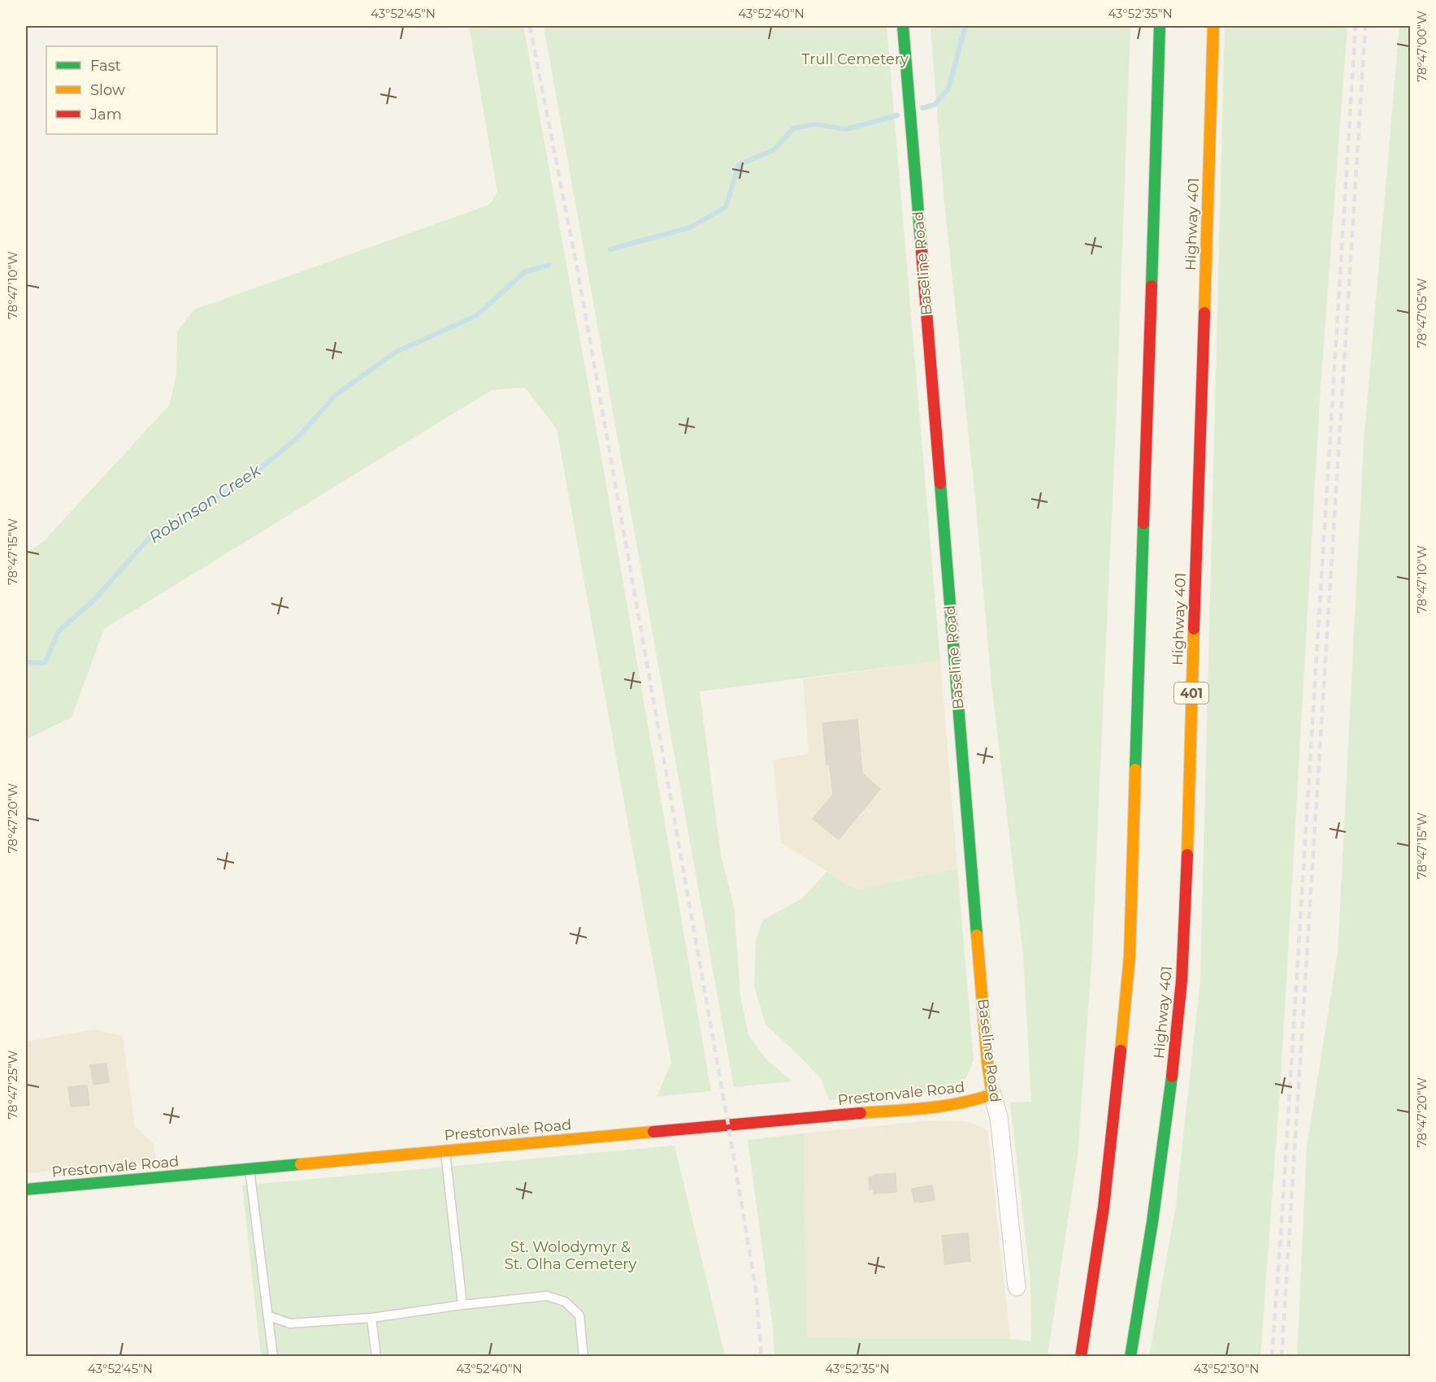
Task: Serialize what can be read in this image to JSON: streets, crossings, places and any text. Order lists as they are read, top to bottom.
{
  "streets": {
    "main road": [
      "Highway 401",
      "Baseline Road",
      "401",
      "Prestonvale Road"
    ]
  },
  "crossings": [
    ["Baseline Road", "Prestonvale Road"]
  ],
  "water": ["Robinson Creek"],
  "parks": ["Trull Cemetery", "St. Wolodymyr & St. Olha Cemetery"],
  "legend": ["Fast", "Slow", "Jam"],
  "coordinates": [
    "43°52'45\"N",
    "43°52'40\"N",
    "43°52'35\"N",
    "78°47'00\"W",
    "78°47'10\"W",
    "78°47'05\"W",
    "78°47'15\"W",
    "78°47'20\"W",
    "78°47'25\"W",
    "43°52'30\"N"
  ]
}
